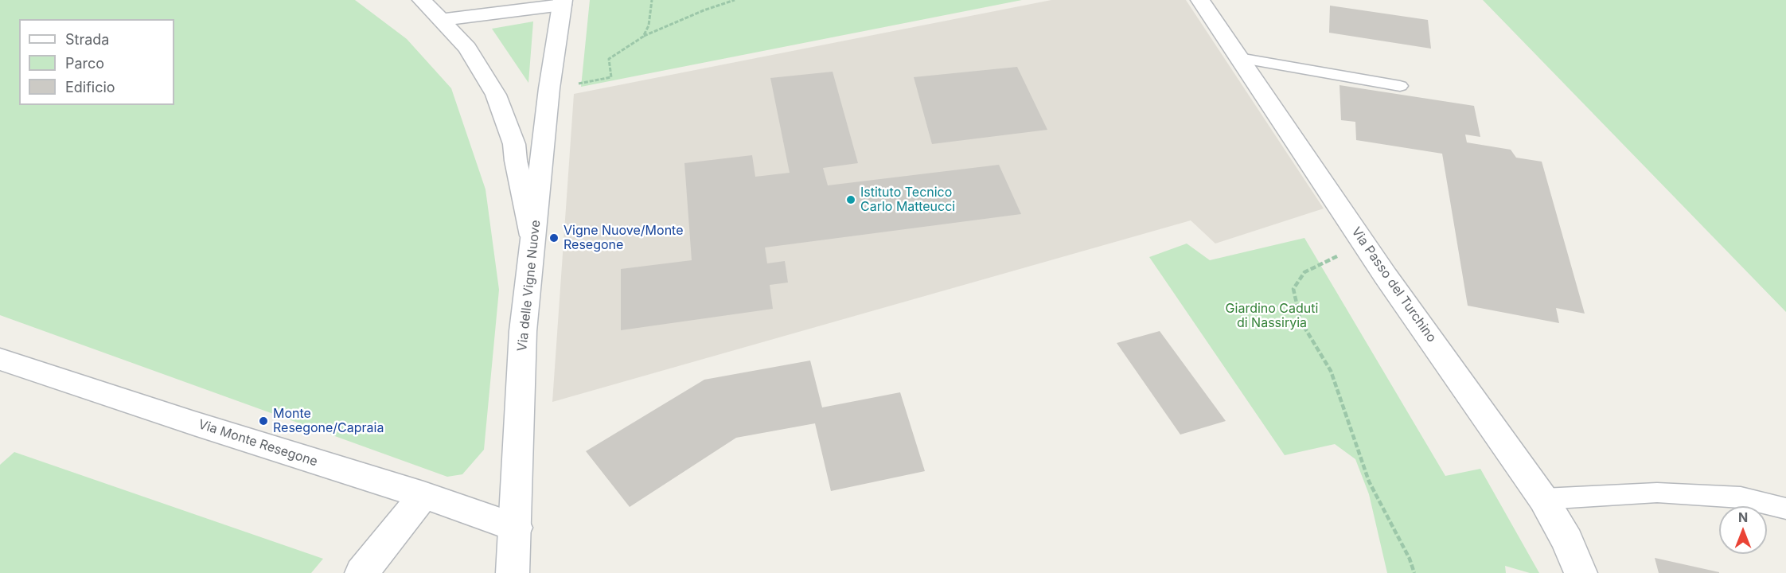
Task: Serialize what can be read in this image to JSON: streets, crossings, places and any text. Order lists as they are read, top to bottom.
{
  "streets": {
    "street": ["Via Passo del Turchino", "Via delle Vigne Nuove", "Via Monte Resegone"]
  },
  "crossings": [
    ["Via delle Vigne Nuove", "Via Monte Resegone"]
  ],
  "parks": ["Giardino Caduti di Nassiryia"],
  "places": ["Istituto Tecnico Carlo Matteucci", "Vigne Nuove/Monte Resegone", "Monte Resegone/Capraia"],
  "legend": ["Strada", "Parco", "Edificio"],
  "north": "top"
}
